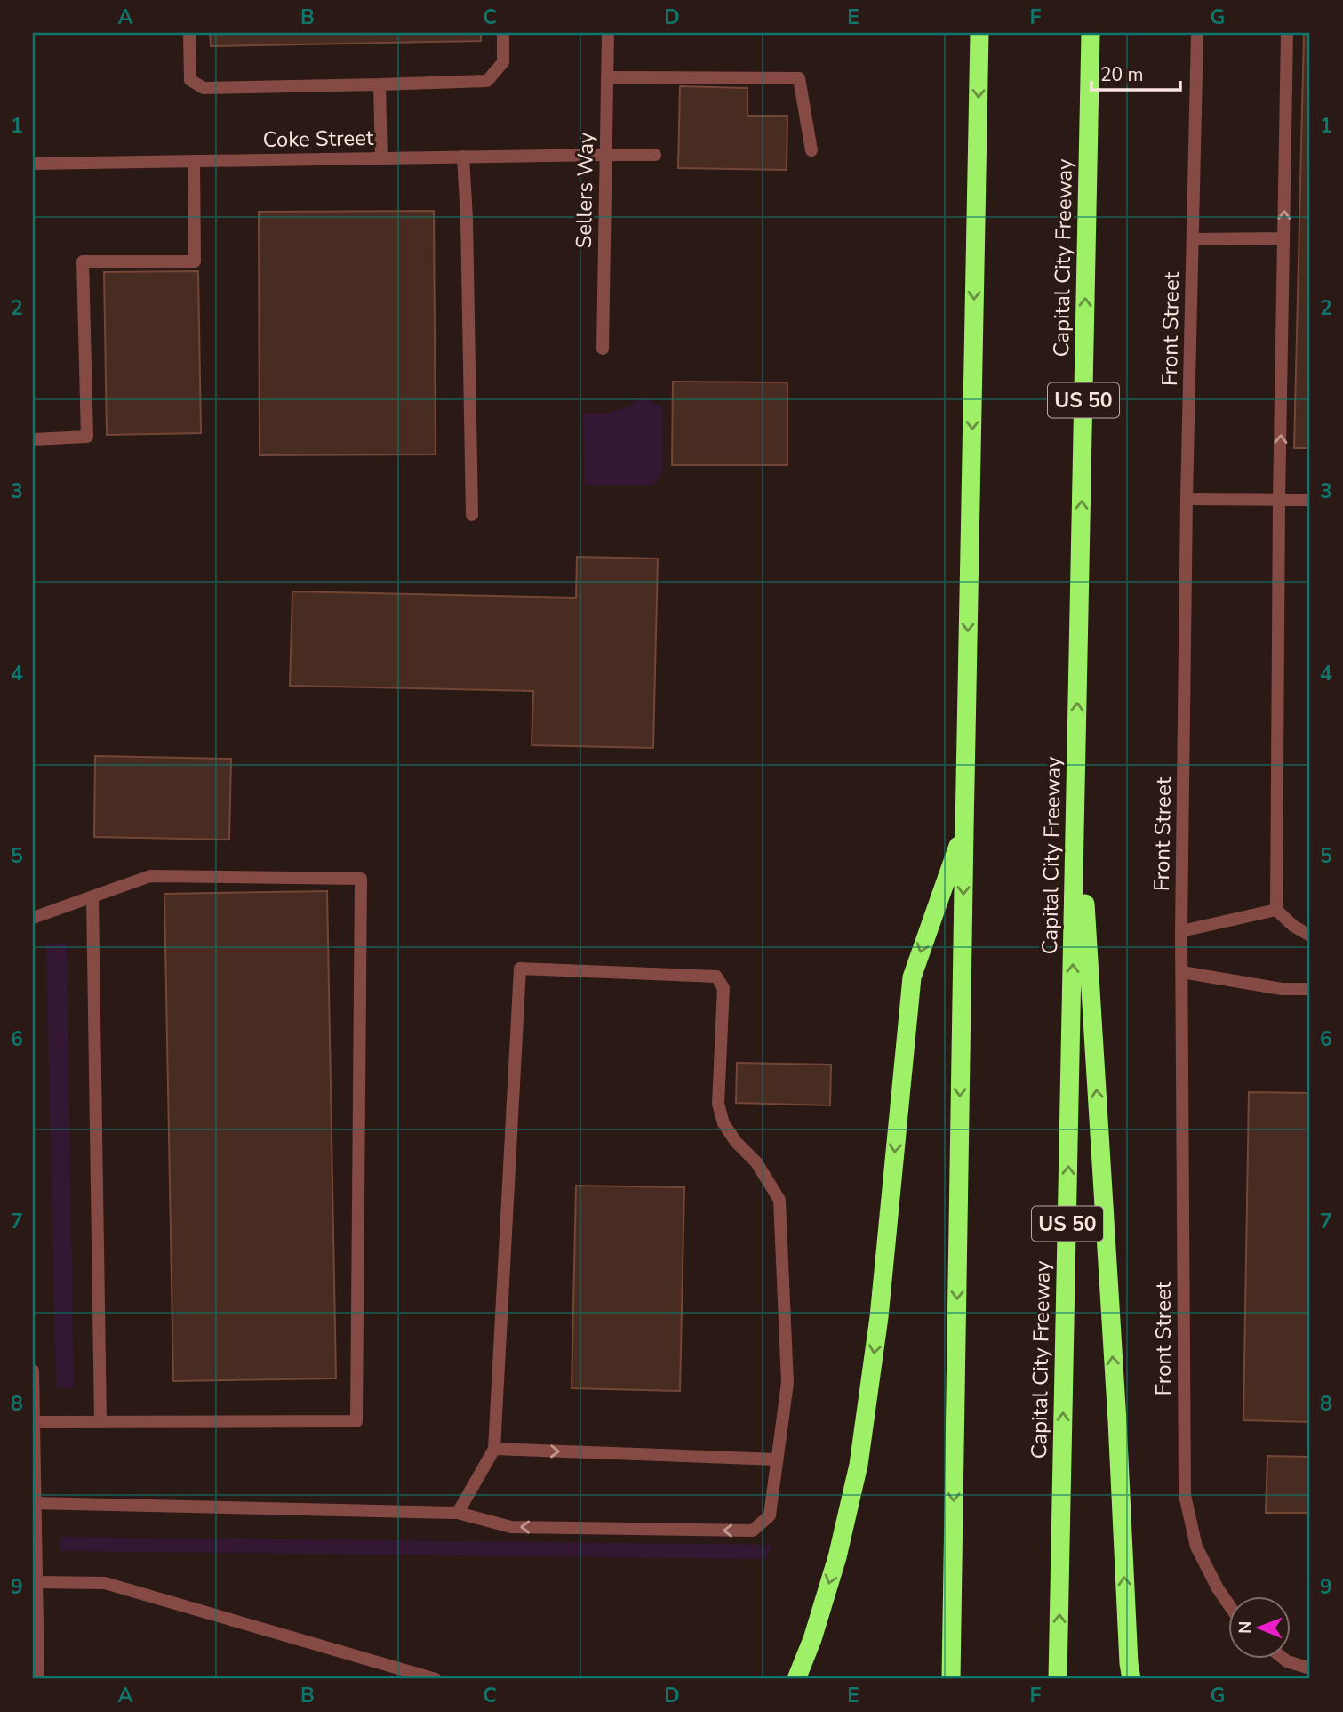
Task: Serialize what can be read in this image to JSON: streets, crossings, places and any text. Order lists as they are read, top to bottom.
{
  "streets": {
    "highway": ["Capital City Freeway", "US 50"],
    "street": ["Coke Street", "Sellers Way", "Front Street"]
  },
  "crossings": [
    ["Coke Street", "Sellers Way"]
  ],
  "scale_bar": "20 m",
  "north": "left",
  "grid": {
    "columns": [
      "A",
      "B",
      "C",
      "D",
      "E",
      "F",
      "G"
    ],
    "rows": [
      "1",
      "2",
      "3",
      "4",
      "5",
      "6",
      "7",
      "8",
      "9"
    ]
  }
}
